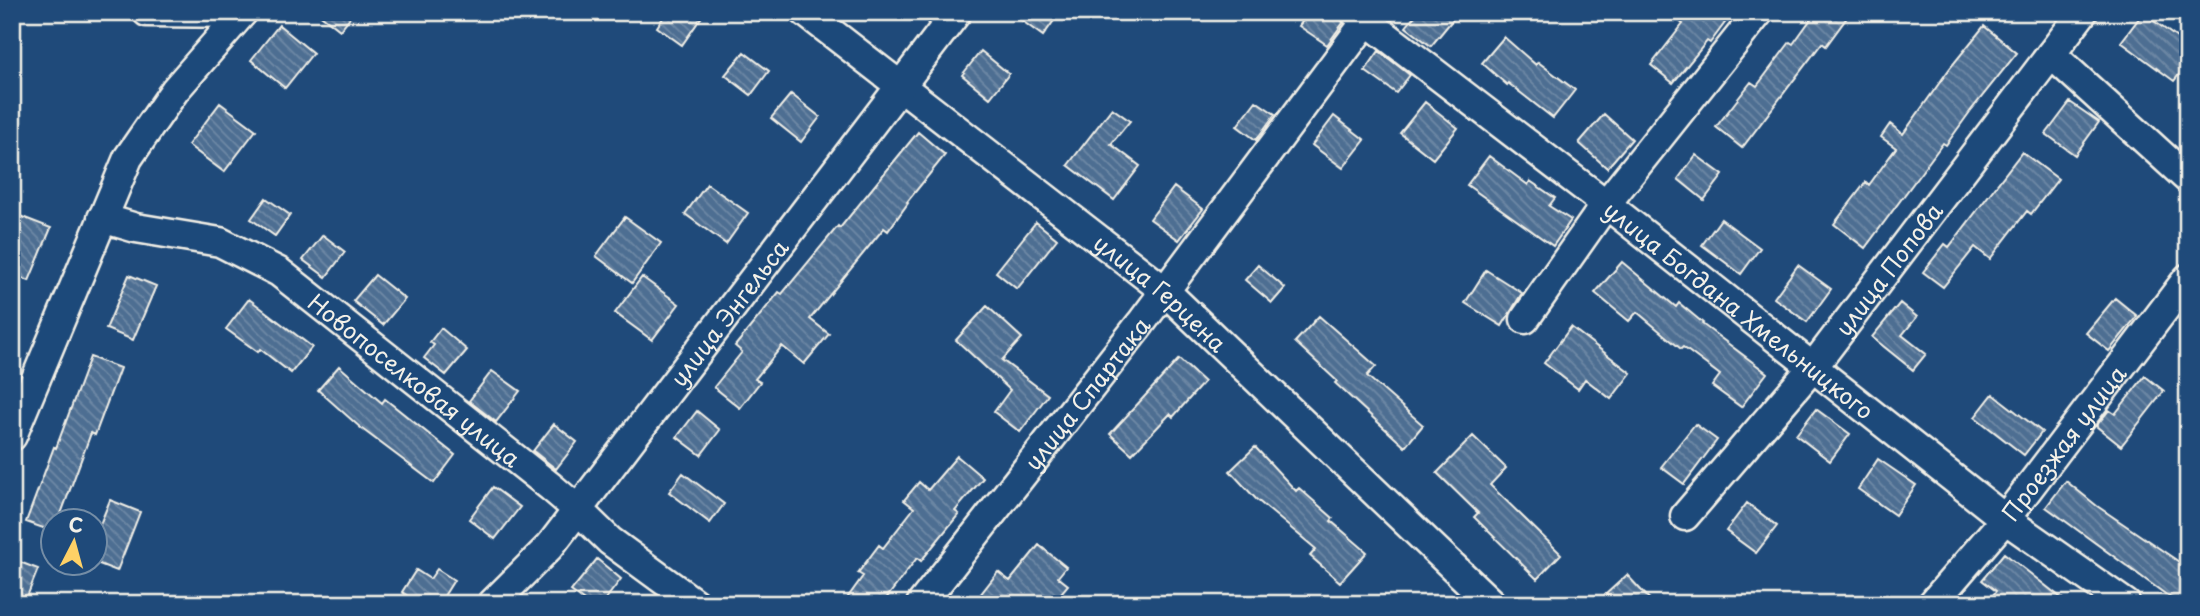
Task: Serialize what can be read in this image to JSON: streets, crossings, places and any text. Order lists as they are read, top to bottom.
{
  "streets": {
    "street": [
      "улица Попова",
      "улица Герцена",
      "улица Богдана Хмельницкого",
      "улица Энгельса",
      "Новопоселковая улица",
      "улица Спартака",
      "Проезжая улица"
    ]
  },
  "crossings": [
    ["улица Попова", "улица Богдана Хмельницкого"],
    ["улица Герцена", "улица Энгельса"],
    ["улица Герцена", "улица Спартака"],
    ["улица Богдана Хмельницкого", "улица Спартака"],
    ["улица Богдана Хмельницкого", "Проезжая улица"],
    ["улица Энгельса", "Новопоселковая улица"]
  ],
  "north": "top"
}
